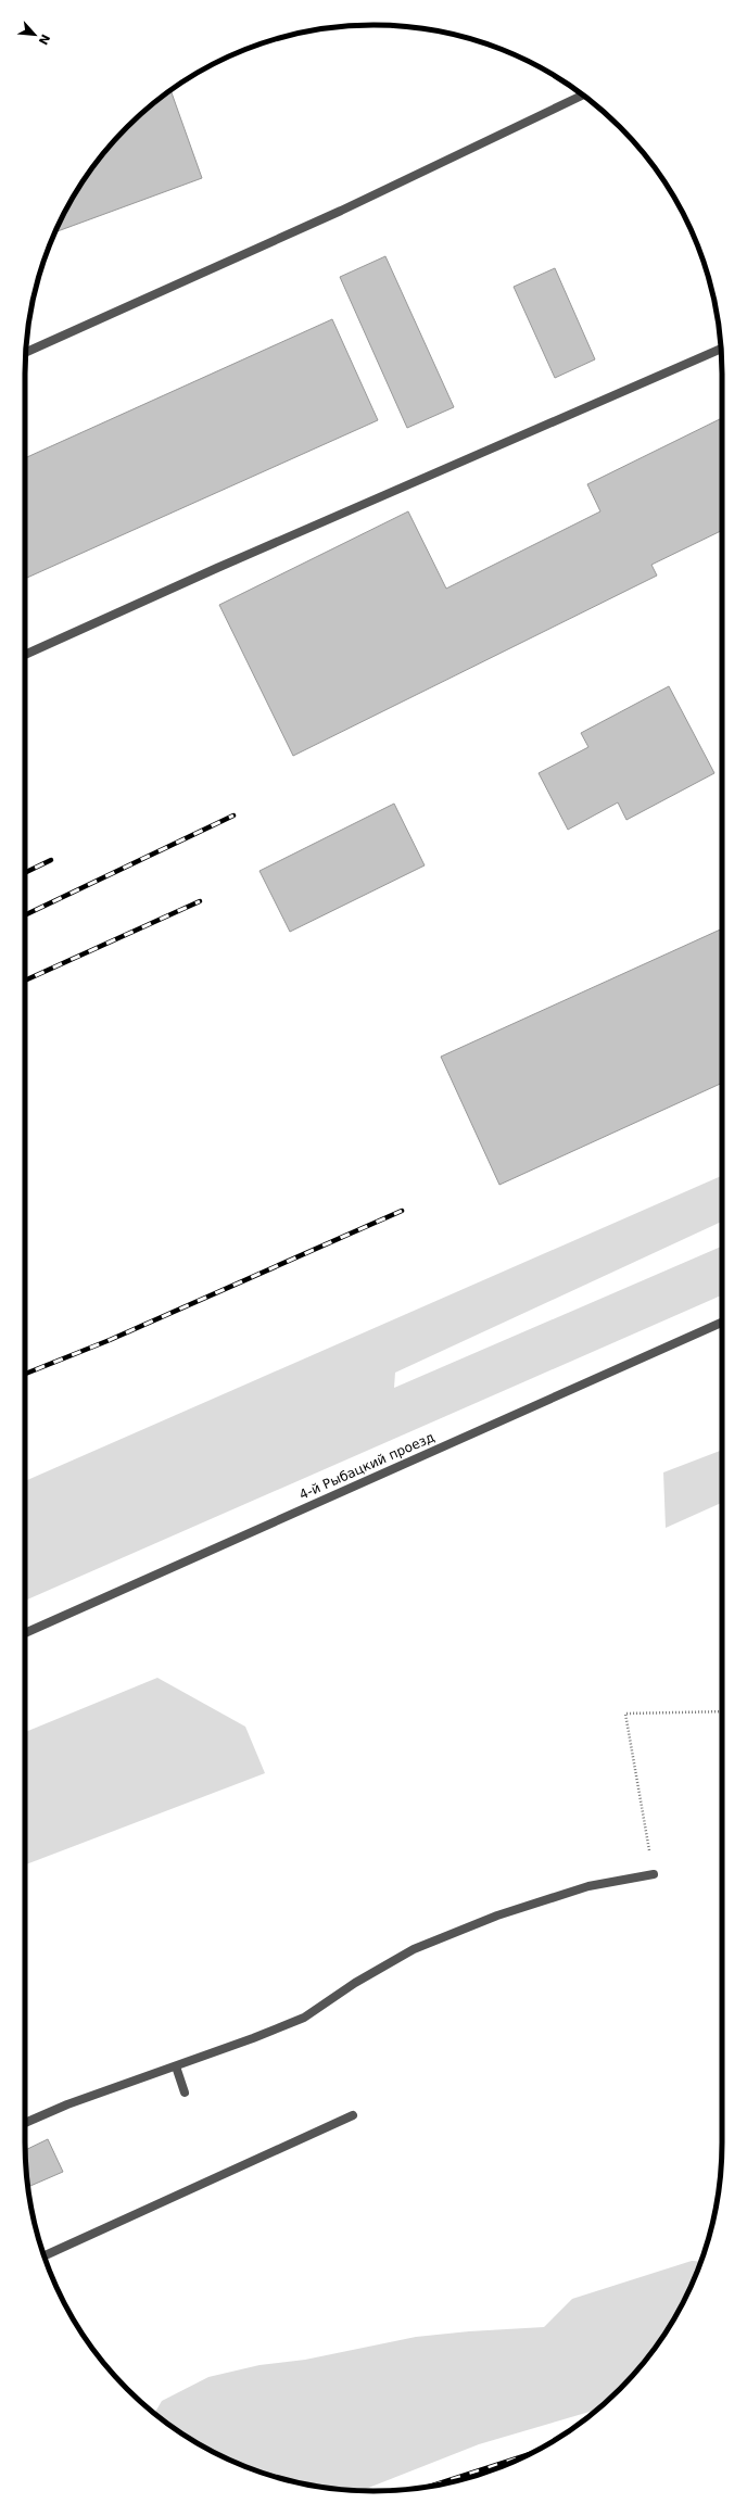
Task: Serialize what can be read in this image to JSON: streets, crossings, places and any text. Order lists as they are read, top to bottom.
{
  "streets": {
    "street": ["4-й Рыбацкий проезд"]
  },
  "north": "bottom right"
}
